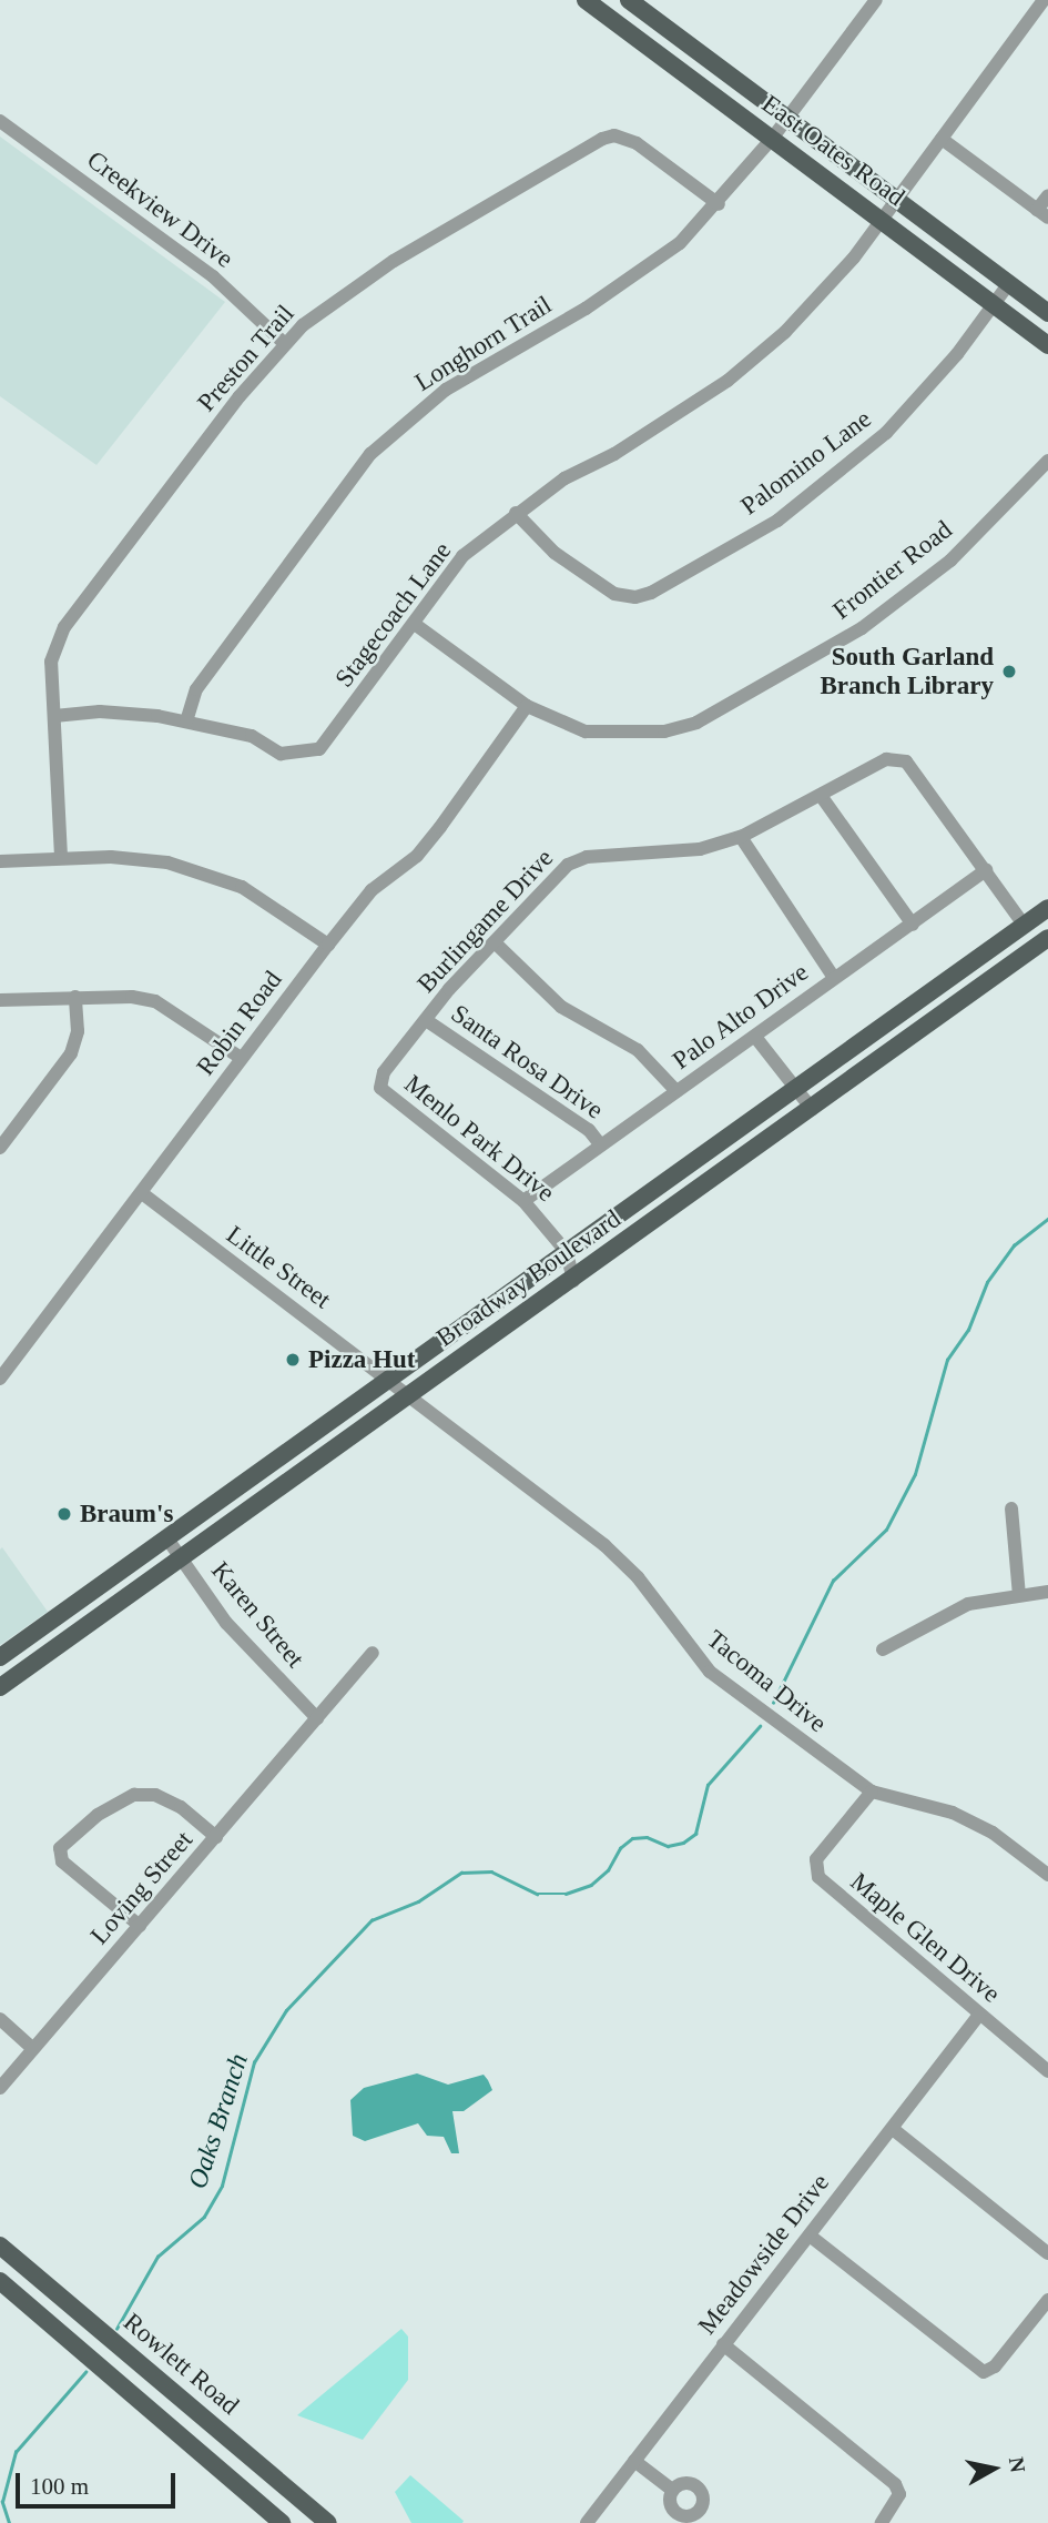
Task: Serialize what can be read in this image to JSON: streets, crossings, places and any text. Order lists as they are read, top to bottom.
{
  "streets": {
    "main road": ["East Oates Road", "Broadway Boulevard", "Rowlett Road"],
    "street": [
      "Creekview Drive",
      "Longhorn Trail",
      "Preston Trail",
      "Palomino Lane",
      "Frontier Road",
      "Stagecoach Lane",
      "Burlingame Drive",
      "Palo Alto Drive",
      "Robin Road",
      "Santa Rosa Drive",
      "Menlo Park Drive",
      "Little Street",
      "Karen Street",
      "Tacoma Drive",
      "Loving Street",
      "Maple Glen Drive",
      "Meadowside Drive"
    ]
  },
  "crossings": [
    ["East Oates Road", "Longhorn Trail"],
    ["East Oates Road", "Palomino Lane"],
    ["East Oates Road", "Stagecoach Lane"],
    ["Creekview Drive", "Preston Trail"],
    ["Longhorn Trail", "Preston Trail"],
    ["Longhorn Trail", "Stagecoach Lane"],
    ["Preston Trail", "Stagecoach Lane"],
    ["Palomino Lane", "Stagecoach Lane"],
    ["Frontier Road", "Stagecoach Lane"],
    ["Frontier Road", "Robin Road"],
    ["Burlingame Drive", "Palo Alto Drive"],
    ["Burlingame Drive", "Santa Rosa Drive"],
    ["Burlingame Drive", "Menlo Park Drive"],
    ["Palo Alto Drive", "Santa Rosa Drive"],
    ["Palo Alto Drive", "Menlo Park Drive"],
    ["Robin Road", "Little Street"],
    ["Menlo Park Drive", "Broadway Boulevard"],
    ["Little Street", "Broadway Boulevard"],
    ["Little Street", "Tacoma Drive"],
    ["Broadway Boulevard", "Karen Street"],
    ["Broadway Boulevard", "Tacoma Drive"],
    ["Karen Street", "Loving Street"],
    ["Tacoma Drive", "Maple Glen Drive"],
    ["Maple Glen Drive", "Meadowside Drive"]
  ],
  "water": ["Oaks Branch"],
  "places": ["South Garland Branch Library", "Pizza Hut", "Braum's"],
  "scale_bar": "100 m",
  "north": "right"
}
